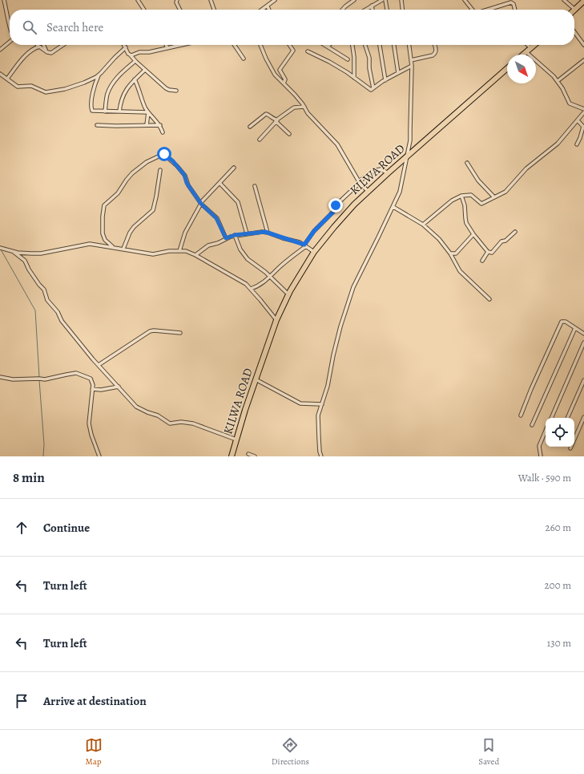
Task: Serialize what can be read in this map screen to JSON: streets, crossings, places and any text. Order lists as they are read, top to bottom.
{
  "streets": {
    "highway": ["KILWA ROAD"]
  },
  "north": "bottom right",
  "page": {
    "search": "Search here",
    "heading": ["8 min", "Walk · 590 m"],
    "list": [
      ["Continue", "260 m"],
      ["Turn left", "200 m"],
      ["Turn left", "130 m"],
      "Arrive at destination"
    ],
    "nav": ["Map", "Directions", "Saved"]
  }
}
